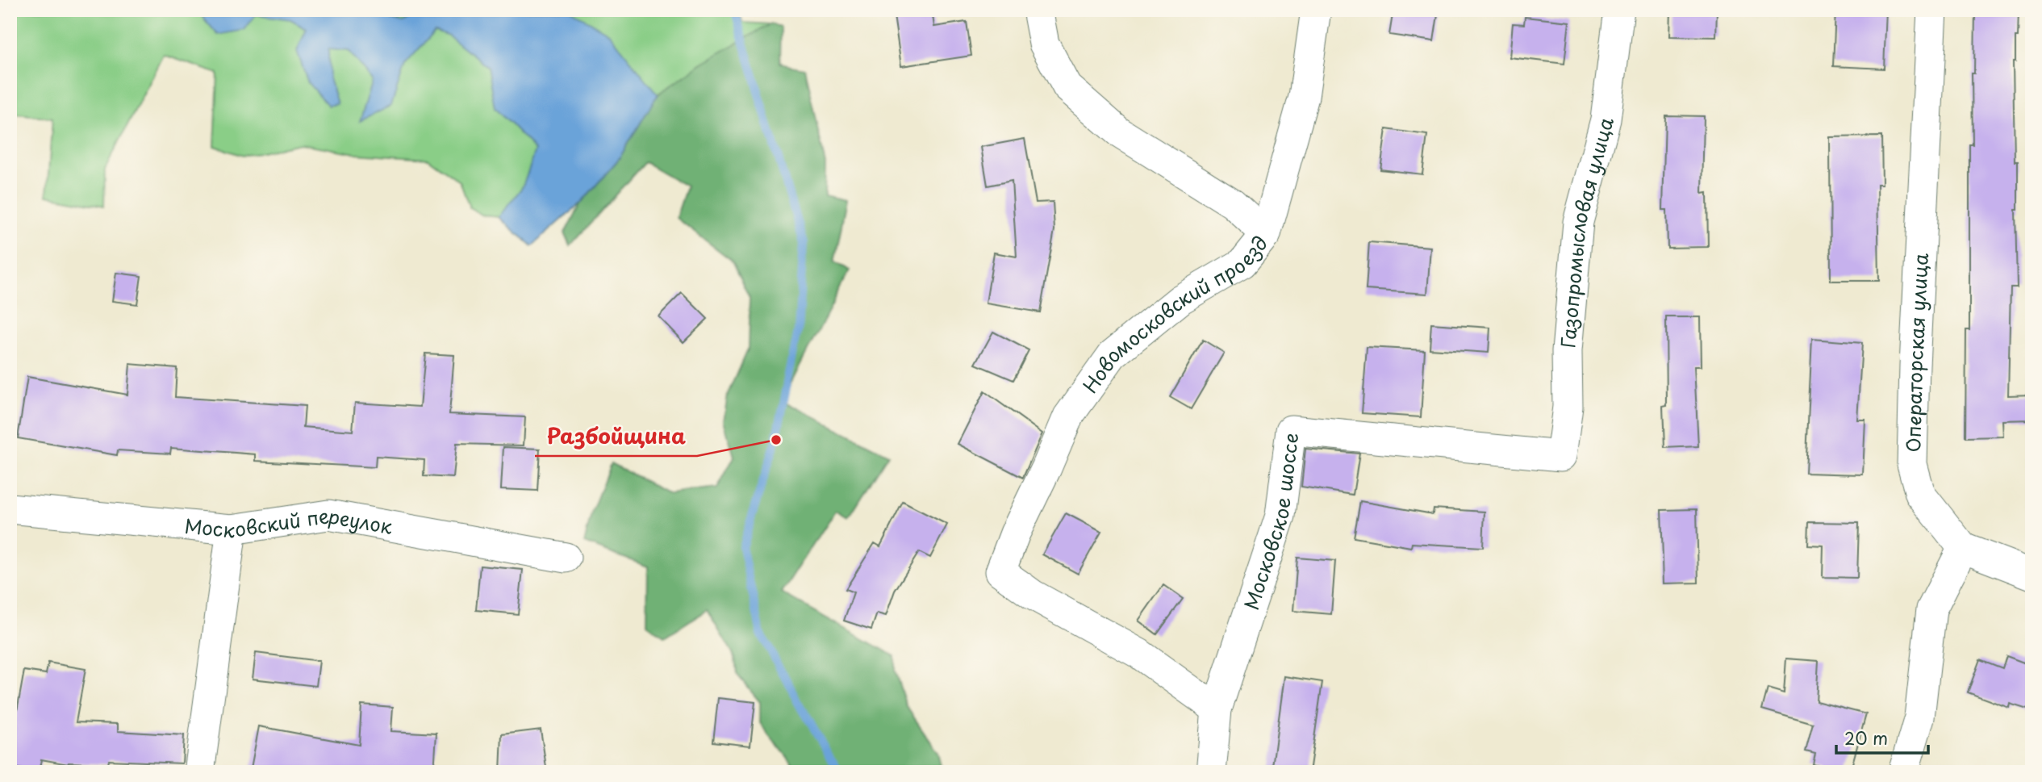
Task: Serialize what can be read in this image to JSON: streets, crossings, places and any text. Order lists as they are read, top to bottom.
{
  "streets": {
    "street": [
      "Газопромысловая улица",
      "Новомосковский проезд",
      "Операторская улица",
      "Московское шоссе",
      "Московский переулок"
    ]
  },
  "crossings": [
    ["Газопромысловая улица", "Московское шоссе"],
    ["Новомосковский проезд", "Московское шоссе"]
  ],
  "places": ["Разбойщина"],
  "scale_bar": "20 m"
}
